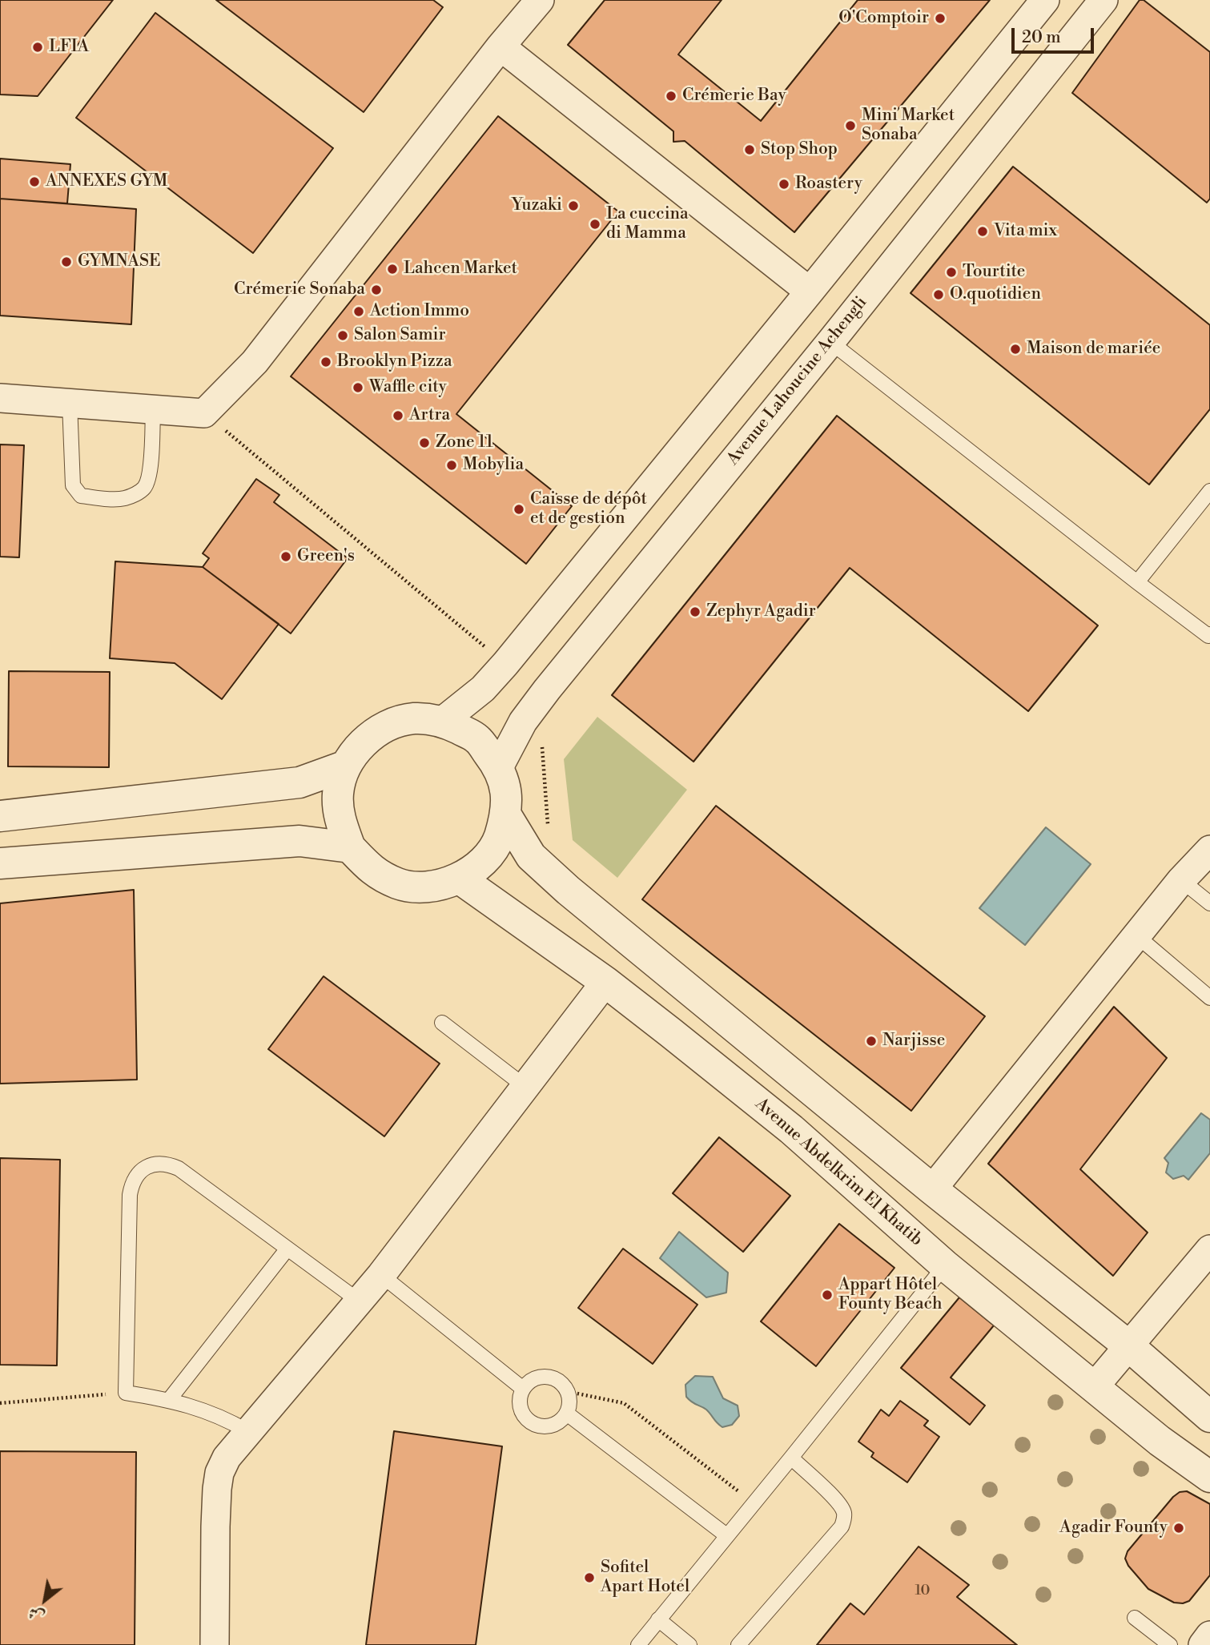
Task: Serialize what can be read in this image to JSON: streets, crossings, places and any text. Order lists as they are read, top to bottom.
{
  "streets": {
    "street": ["Avenue Lahoucine Achengli", "Avenue Abdelkrim El Khatib"]
  },
  "crossings": [
    ["Avenue Lahoucine Achengli", "Avenue Abdelkrim El Khatib"]
  ],
  "places": [
    "O'Comptoir",
    "LFIA",
    "Crémerie Bay",
    "Mini Market Sonaba",
    "Stop Shop",
    "ANNEXES GYM",
    "Roastery",
    "Yuzaki",
    "La cuccina di Mamma",
    "Vita mix",
    "GYMNASE",
    "Lahcen Market",
    "Tourtite",
    "Crémerie Sonaba",
    "O.quotidien",
    "Action Immo",
    "Salon Samir",
    "Maison de mariée",
    "Brooklyn Pizza",
    "Waffle city",
    "Artra",
    "Zone 11",
    "Mobylia",
    "Caisse de dépôt et de gestion",
    "Green's",
    "Zephyr Agadir",
    "Narjisse",
    "Appart Hôtel Founty Beach",
    "Agadir Founty",
    "Sofitel Apart Hotel"
  ],
  "house_numbers": ["10"],
  "scale_bar": "20 m",
  "north": "bottom left"
}
